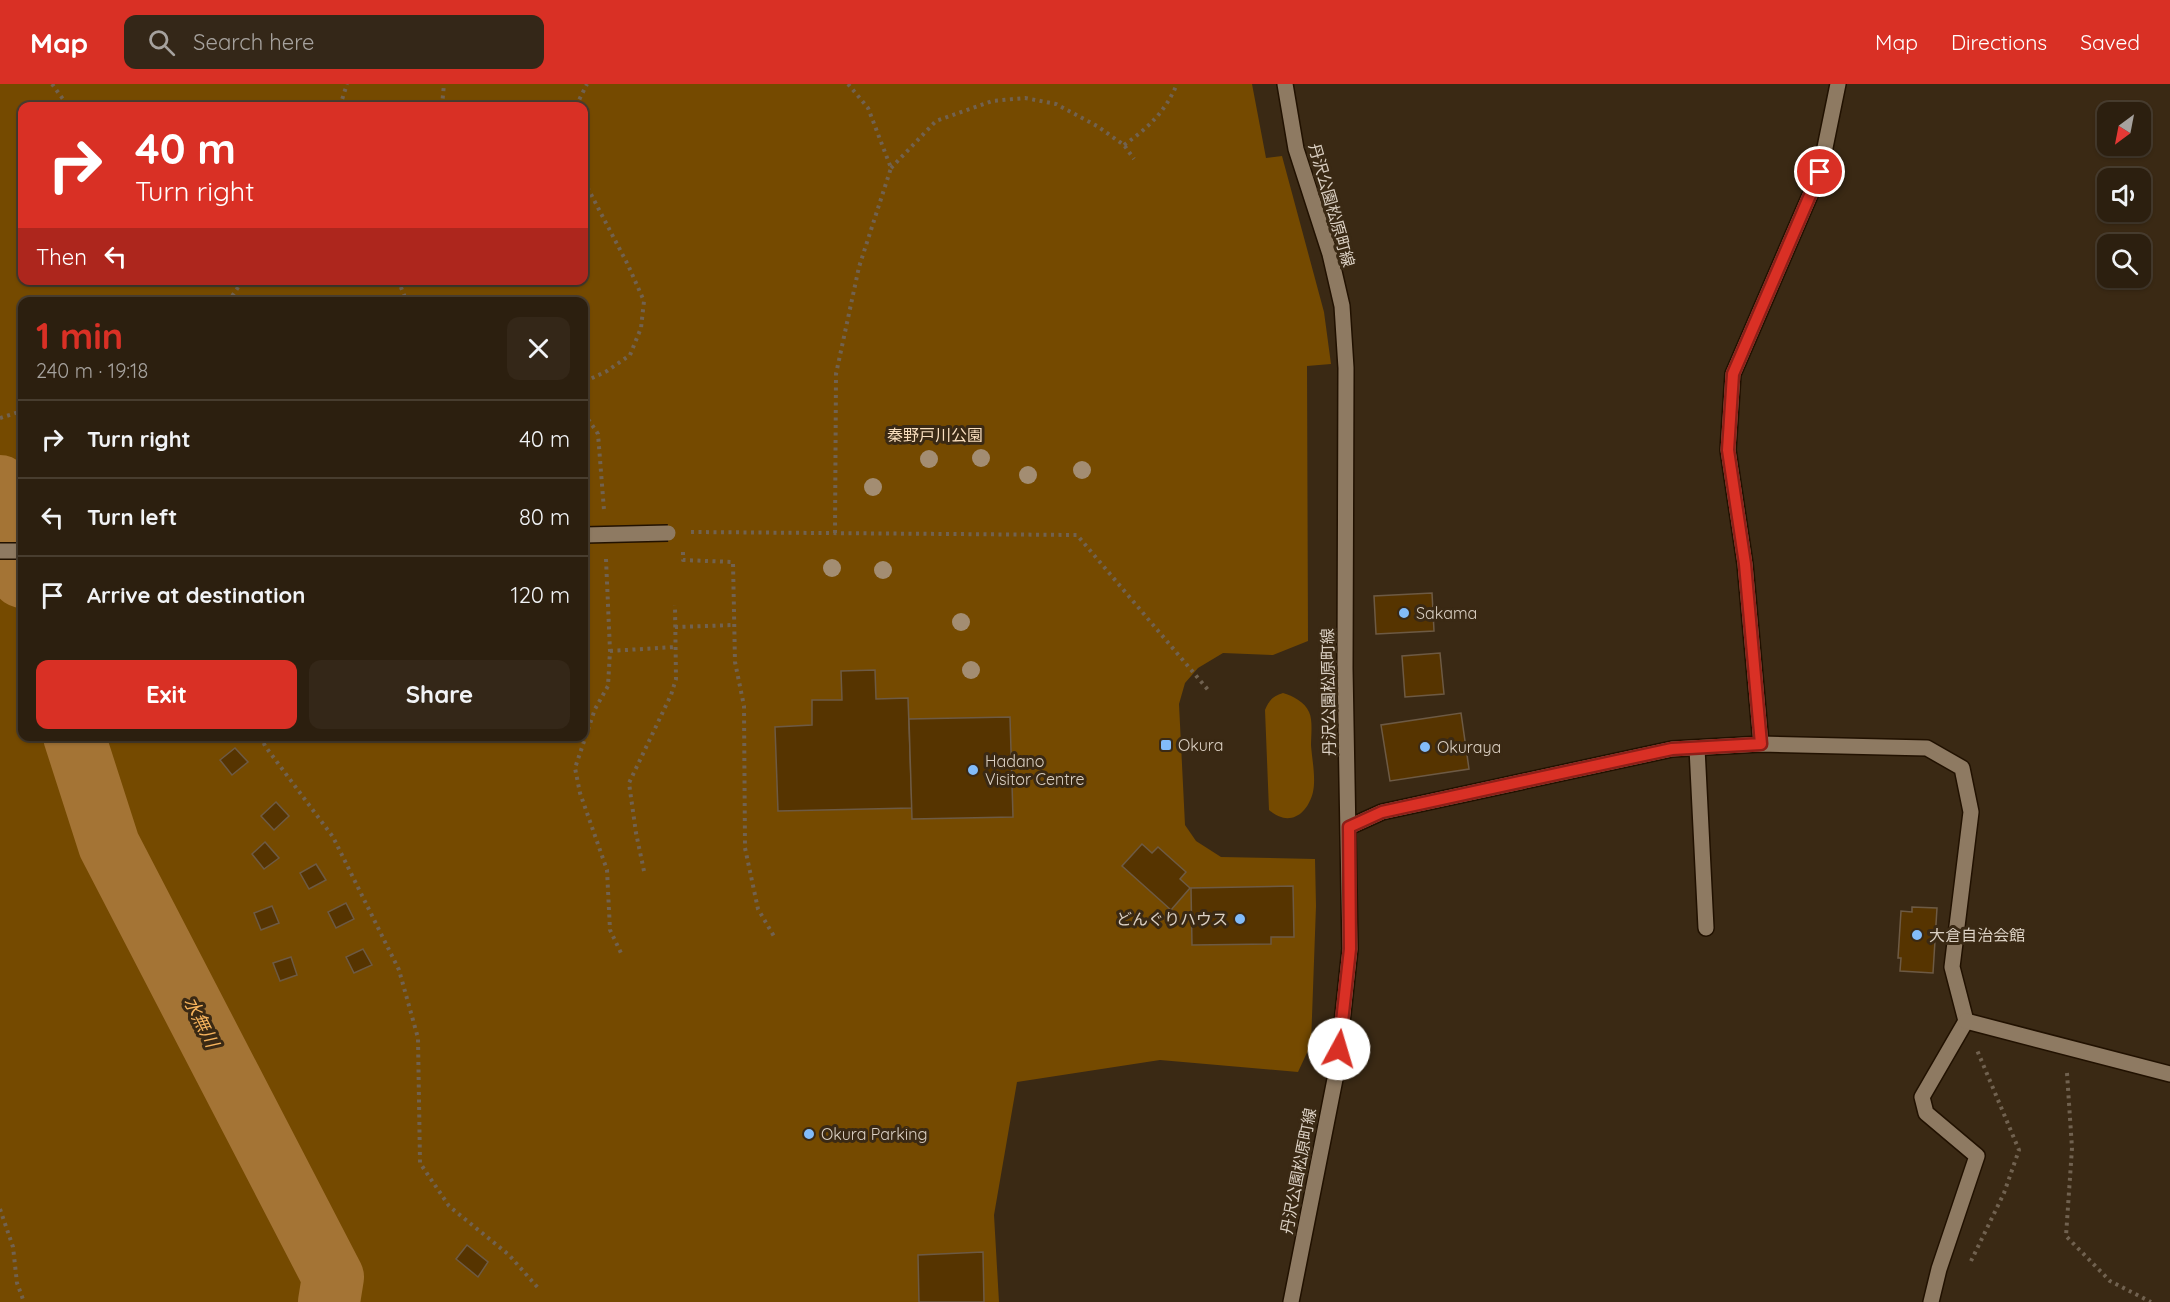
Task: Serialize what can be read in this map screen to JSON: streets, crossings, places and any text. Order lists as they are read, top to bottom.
{
  "streets": {
    "street": ["丹沢公園松原町線"]
  },
  "water": ["水無川"],
  "parks": ["秦野戸川公園"],
  "places": {
    "other": [
      "Sakama",
      "Okuraya",
      "Hadano Visitor Centre",
      "どんぐりハウス",
      "大倉自治会館",
      "Okura Parking"
    ],
    "transit": ["Okura"]
  },
  "north": "bottom left",
  "page": {
    "header": "Map",
    "search": "Search here",
    "nav": ["Map", "Directions", "Saved"],
    "turn": ["40 m", "Turn right"],
    "then": "Then",
    "heading": ["1 min", "240 m · 19:18"],
    "list": [
      {
        "name": "Turn right",
        "value": "40 m"
      },
      {
        "name": "Turn left",
        "value": "80 m"
      },
      {
        "name": "Arrive at destination",
        "value": "120 m"
      }
    ],
    "buttons": ["Exit", "Share"]
  }
}
